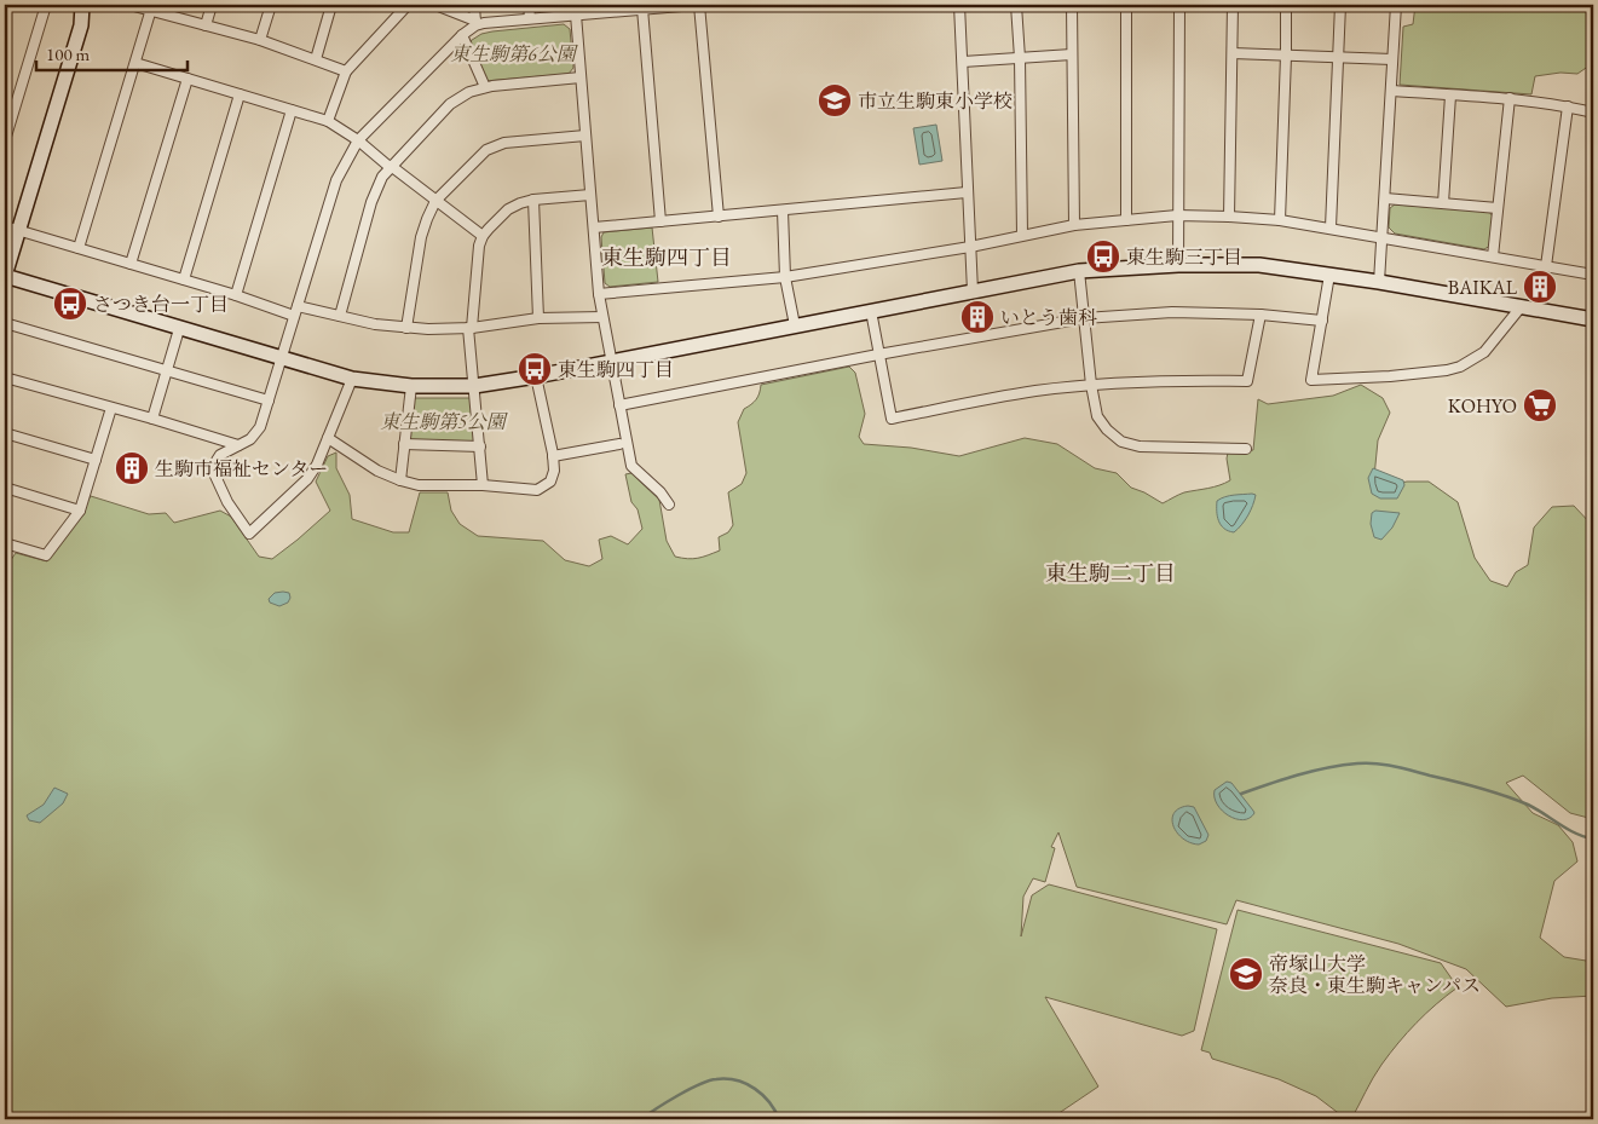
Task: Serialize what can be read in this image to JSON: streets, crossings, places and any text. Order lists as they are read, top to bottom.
{
  "districts": ["東生駒四丁目", "東生駒二丁目"],
  "parks": ["東生駒第6公園", "東生駒第5公園"],
  "places": {
    "school or university": ["市立生駒東小学校", "帝塚山大学 奈良・東生駒キャンパス"],
    "bus stop": ["東生駒三丁目", "さつき台一丁目", "東生駒四丁目"],
    "building": ["BAIKAL", "いとう歯科", "生駒市福祉センター"],
    "supermarket": ["KOHYO"]
  },
  "scale_bar": "100 m"
}
